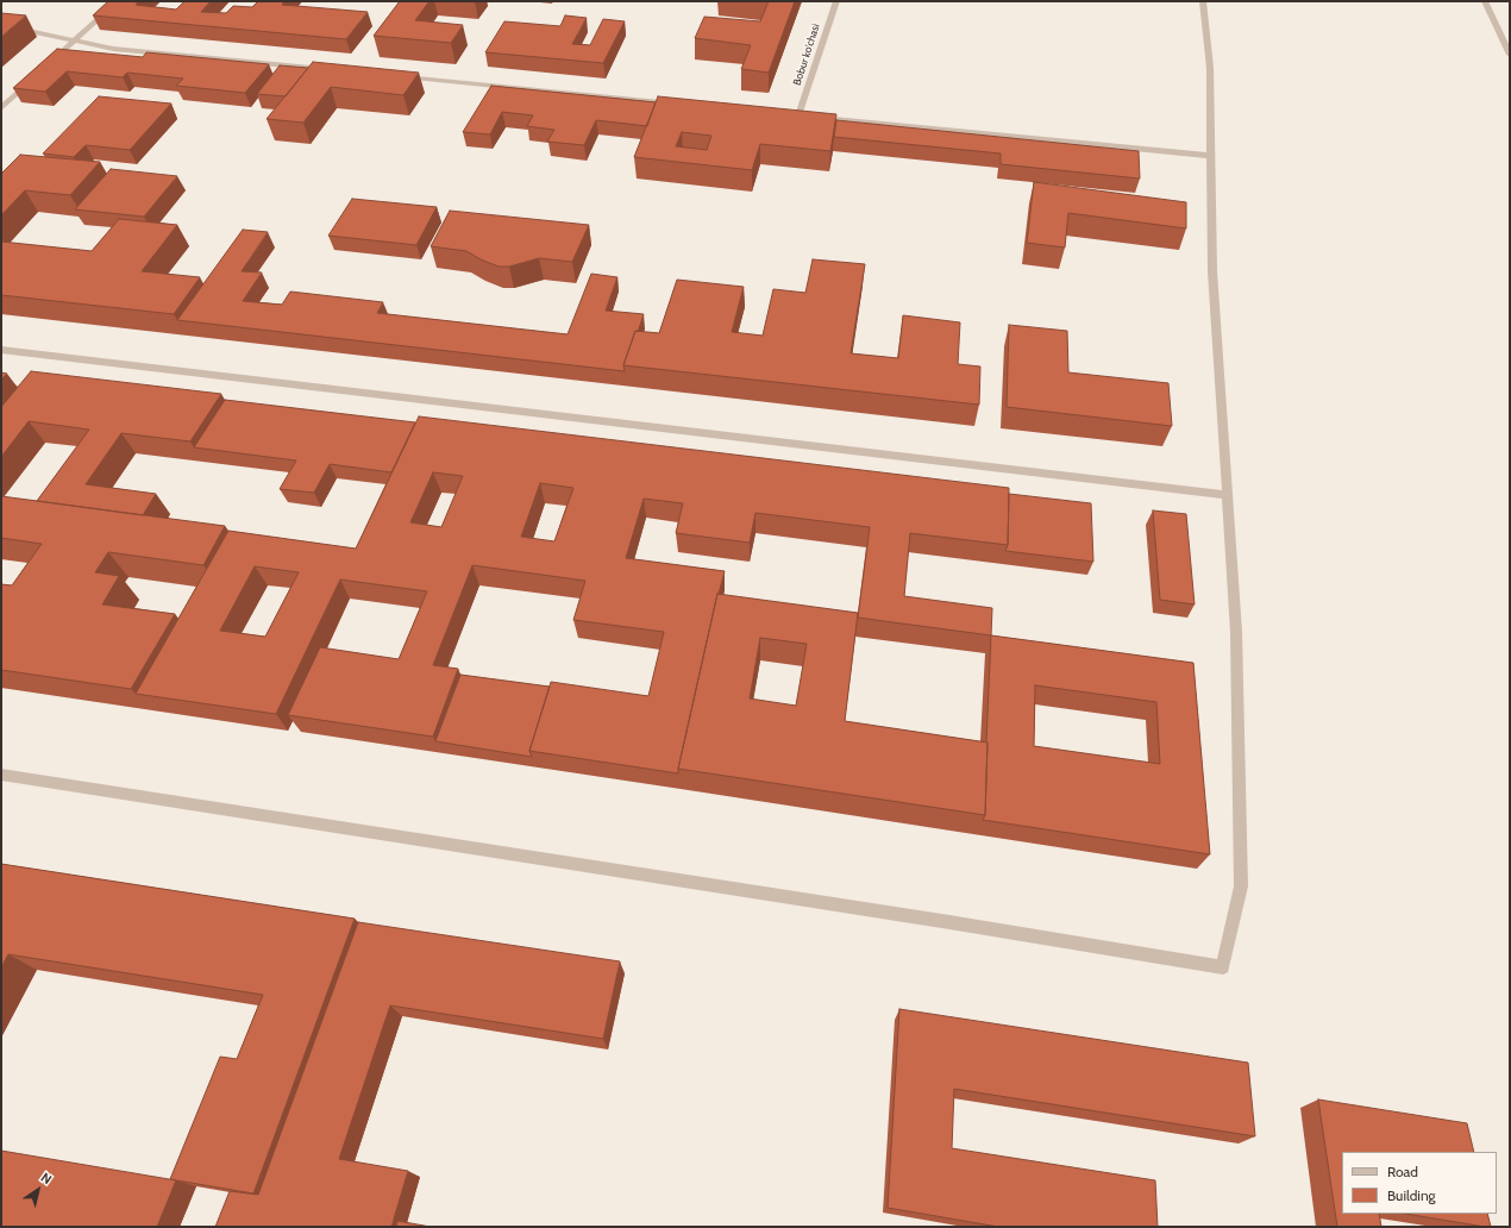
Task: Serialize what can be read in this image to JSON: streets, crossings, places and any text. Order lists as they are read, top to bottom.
{
  "streets": {
    "street": ["Bobur ko'chasi"]
  },
  "legend": ["Road", "Building"],
  "north": "top right"
}
